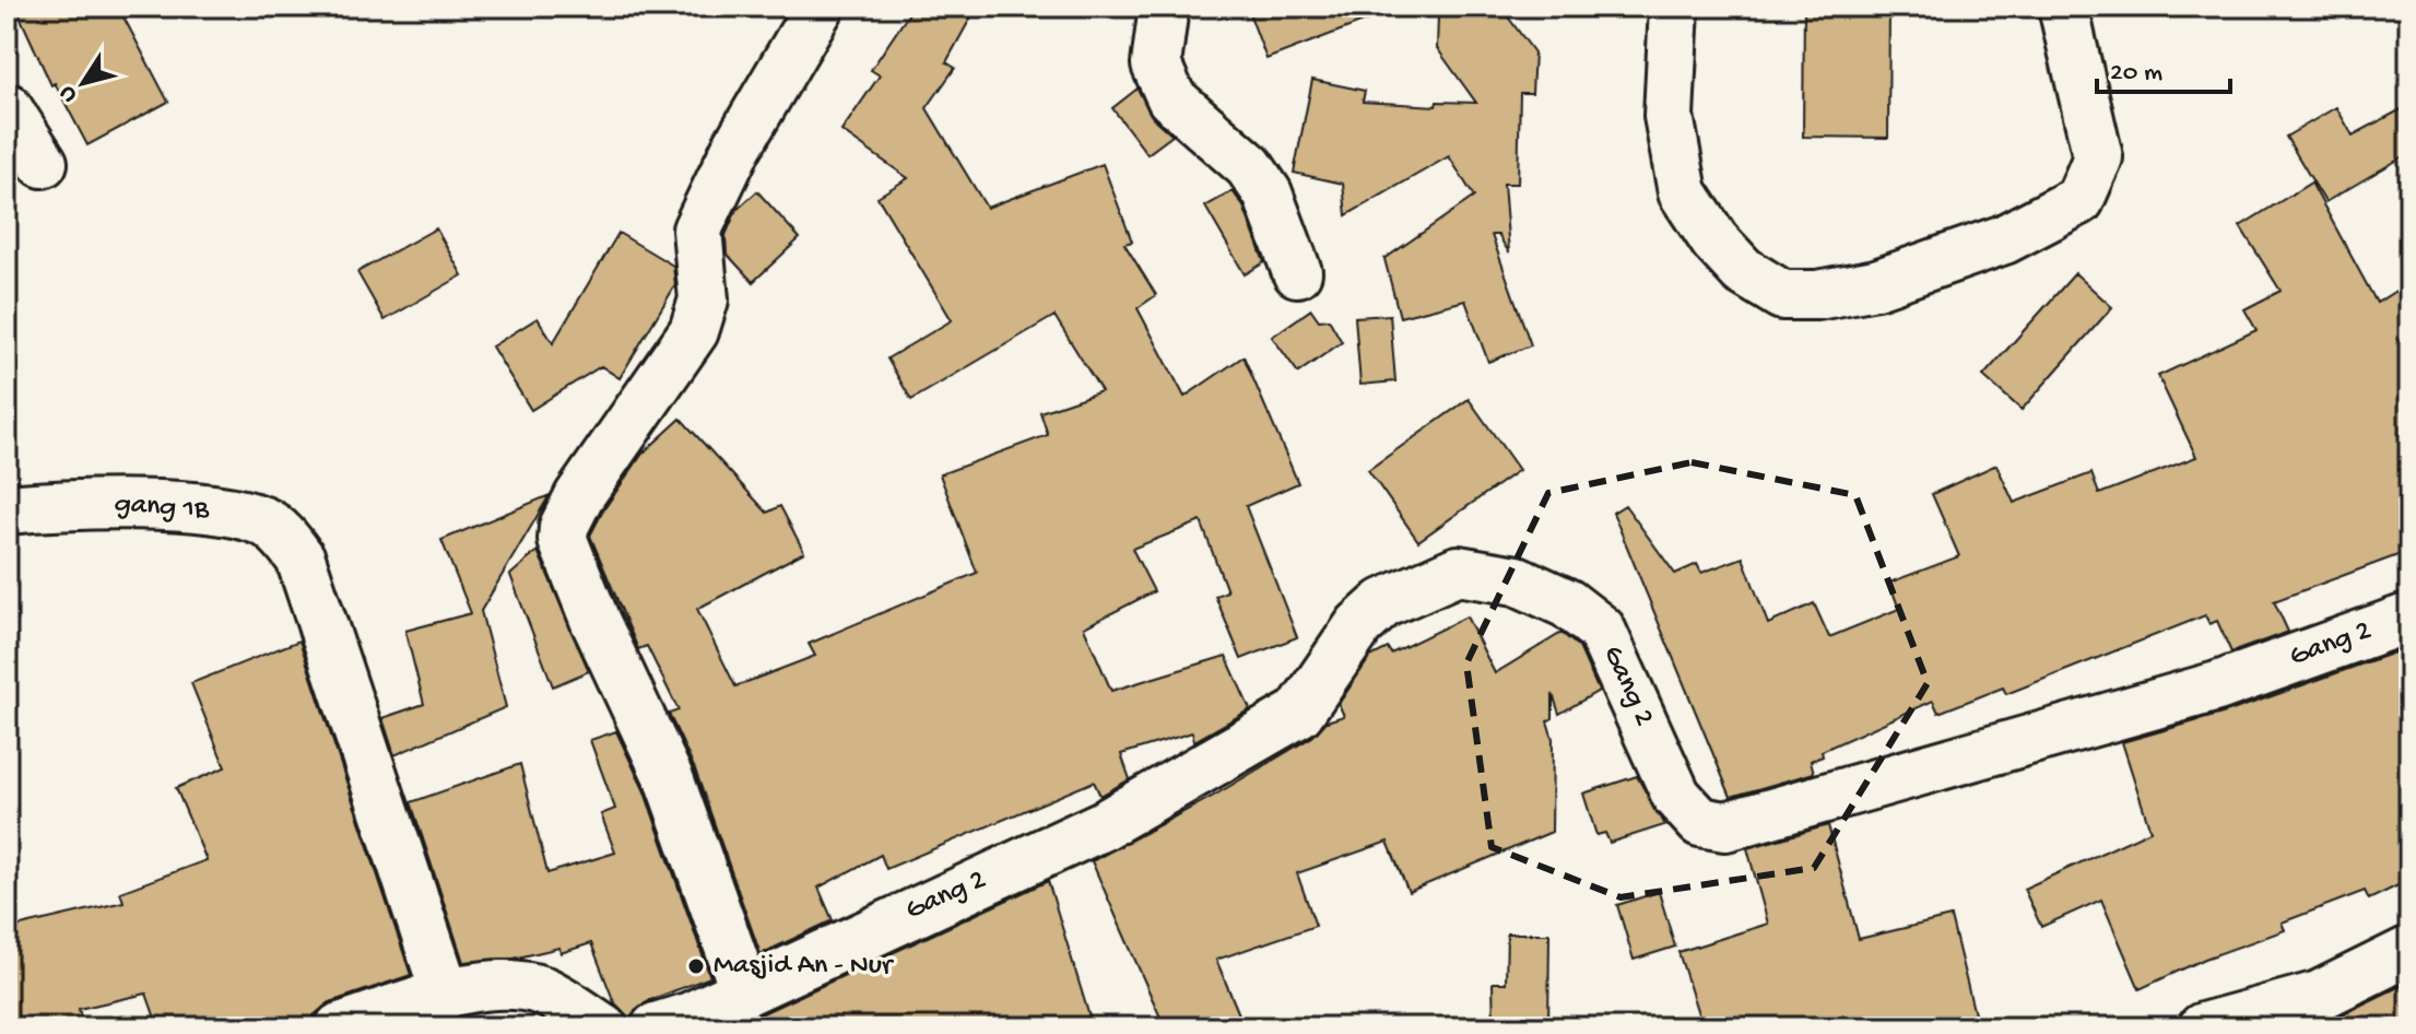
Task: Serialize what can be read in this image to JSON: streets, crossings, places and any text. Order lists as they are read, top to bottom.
{
  "streets": {
    "street": ["gang 1B", "Gang 2"]
  },
  "places": ["Masjid An - Nur"],
  "scale_bar": "20 m",
  "north": "bottom left"
}
